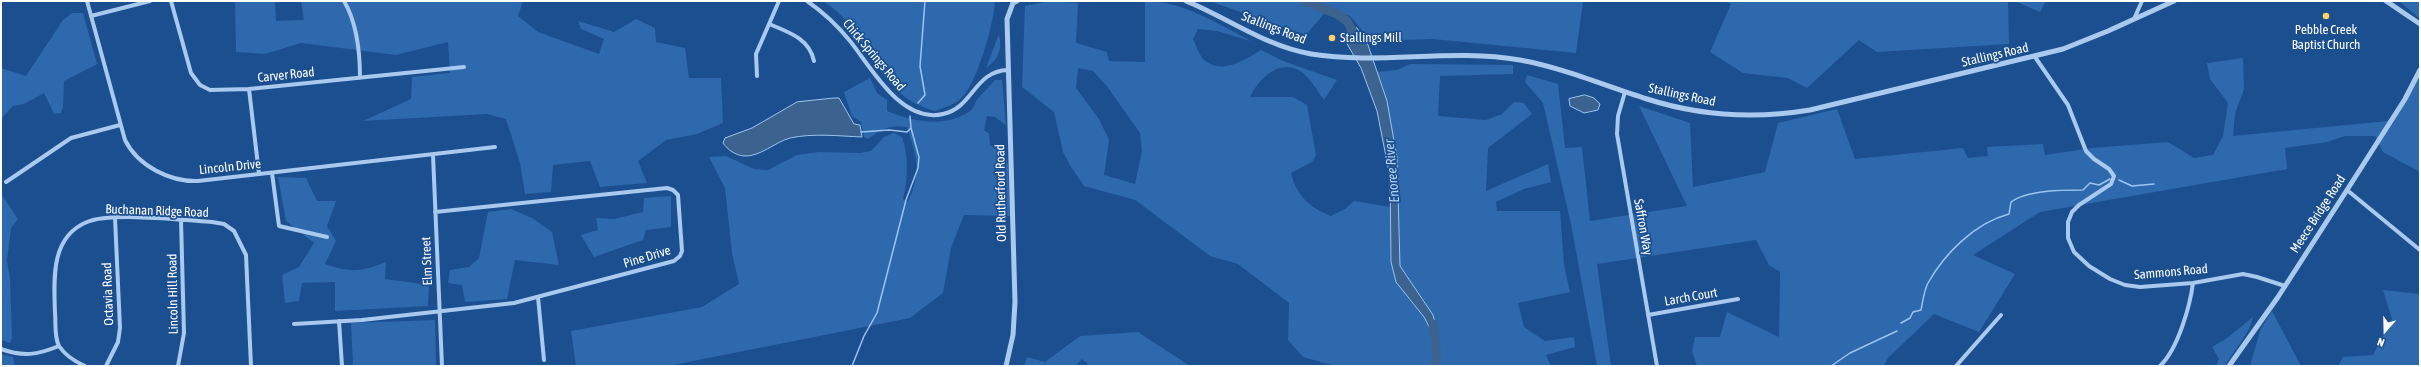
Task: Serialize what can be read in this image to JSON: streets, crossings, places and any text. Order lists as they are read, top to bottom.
{
  "streets": {
    "street": [
      "Stallings Road",
      "Chick Springs Road",
      "Carver Road",
      "Lincoln Drive",
      "Old Rutherford Road",
      "Buchanan Ridge Road",
      "Meece Bridge Road",
      "Saffron Way",
      "Pine Drive",
      "Elm Street",
      "Sammons Road",
      "Octavia Road",
      "Lincoln Hill Road",
      "Larch Court"
    ]
  },
  "crossings": [
    ["Stallings Road", "Saffron Way"],
    ["Stallings Road", "Sammons Road"],
    ["Chick Springs Road", "Old Rutherford Road"],
    ["Lincoln Drive", "Elm Street"],
    ["Buchanan Ridge Road", "Octavia Road"],
    ["Buchanan Ridge Road", "Lincoln Hill Road"],
    ["Meece Bridge Road", "Sammons Road"],
    ["Saffron Way", "Larch Court"],
    ["Pine Drive", "Elm Street"]
  ],
  "water": ["Enoree River"],
  "places": ["Pebble Creek Baptist Church", "Stallings Mill"],
  "north": "bottom"
}
